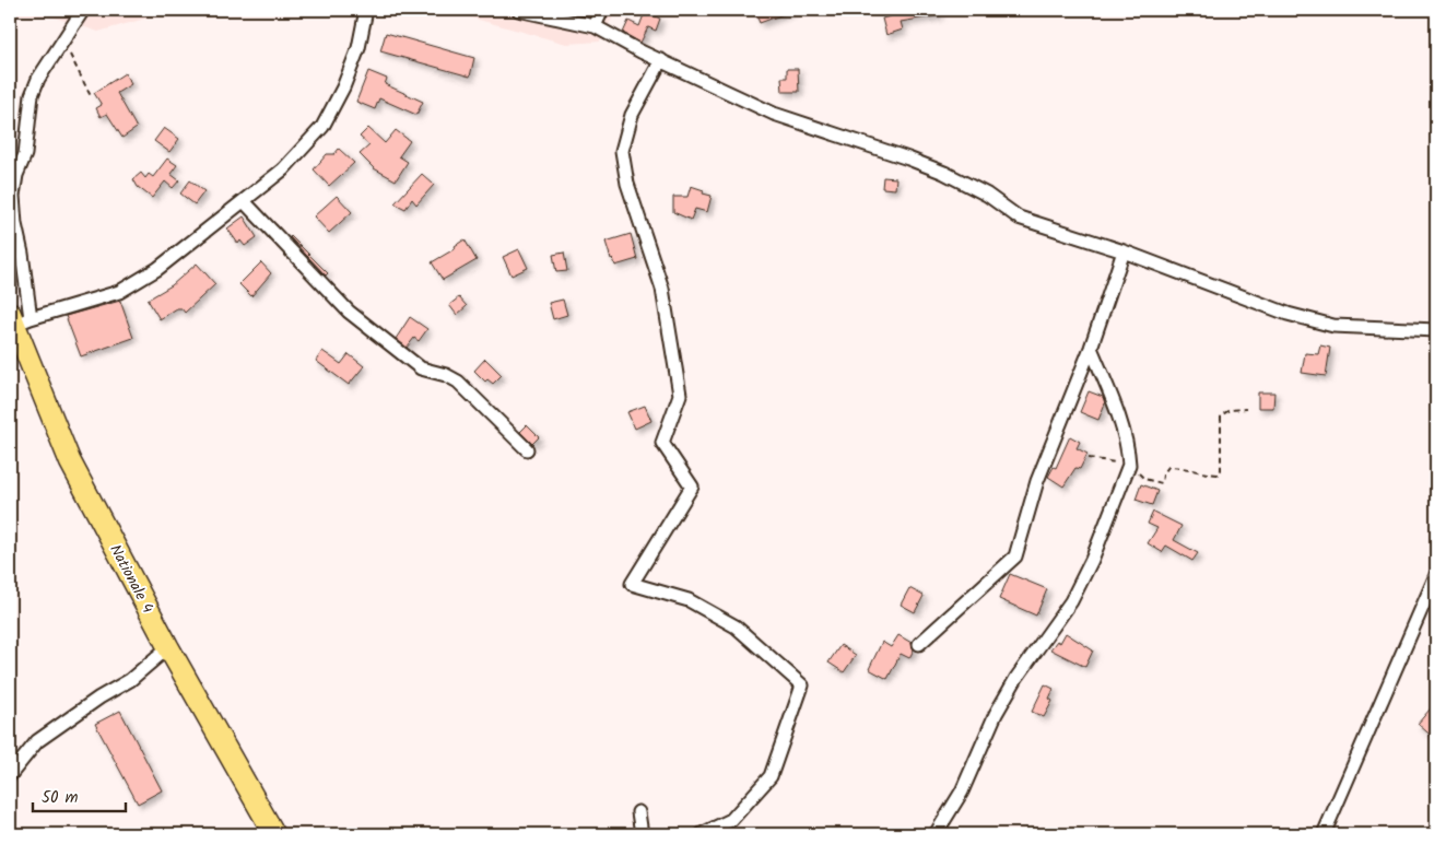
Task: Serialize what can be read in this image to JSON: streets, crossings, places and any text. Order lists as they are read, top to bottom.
{
  "streets": {
    "highway": ["Nationale 4"]
  },
  "scale_bar": "50 m"
}
